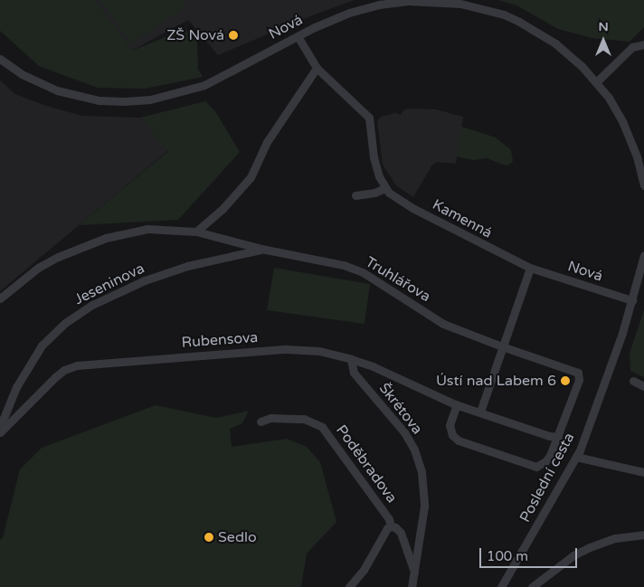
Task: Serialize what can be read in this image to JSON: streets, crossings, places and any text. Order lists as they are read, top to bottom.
{
  "streets": {
    "street": [
      "Nová",
      "Kamenná",
      "Truhlářova",
      "Jeseninova",
      "Rubensova",
      "Škrétova",
      "Poděbradova",
      "Poslední cesta"
    ]
  },
  "crossings": [
    ["Nová", "Kamenná"],
    ["Nová", "Poslední cesta"],
    ["Truhlářova", "Jeseninova"],
    ["Truhlářova", "Rubensova"],
    ["Rubensova", "Škrétova"],
    ["Škrétova", "Poděbradova"]
  ],
  "places": ["ZŠ Nová", "Ústí nad Labem 6", "Sedlo"],
  "scale_bar": "100 m",
  "north": "top"
}
